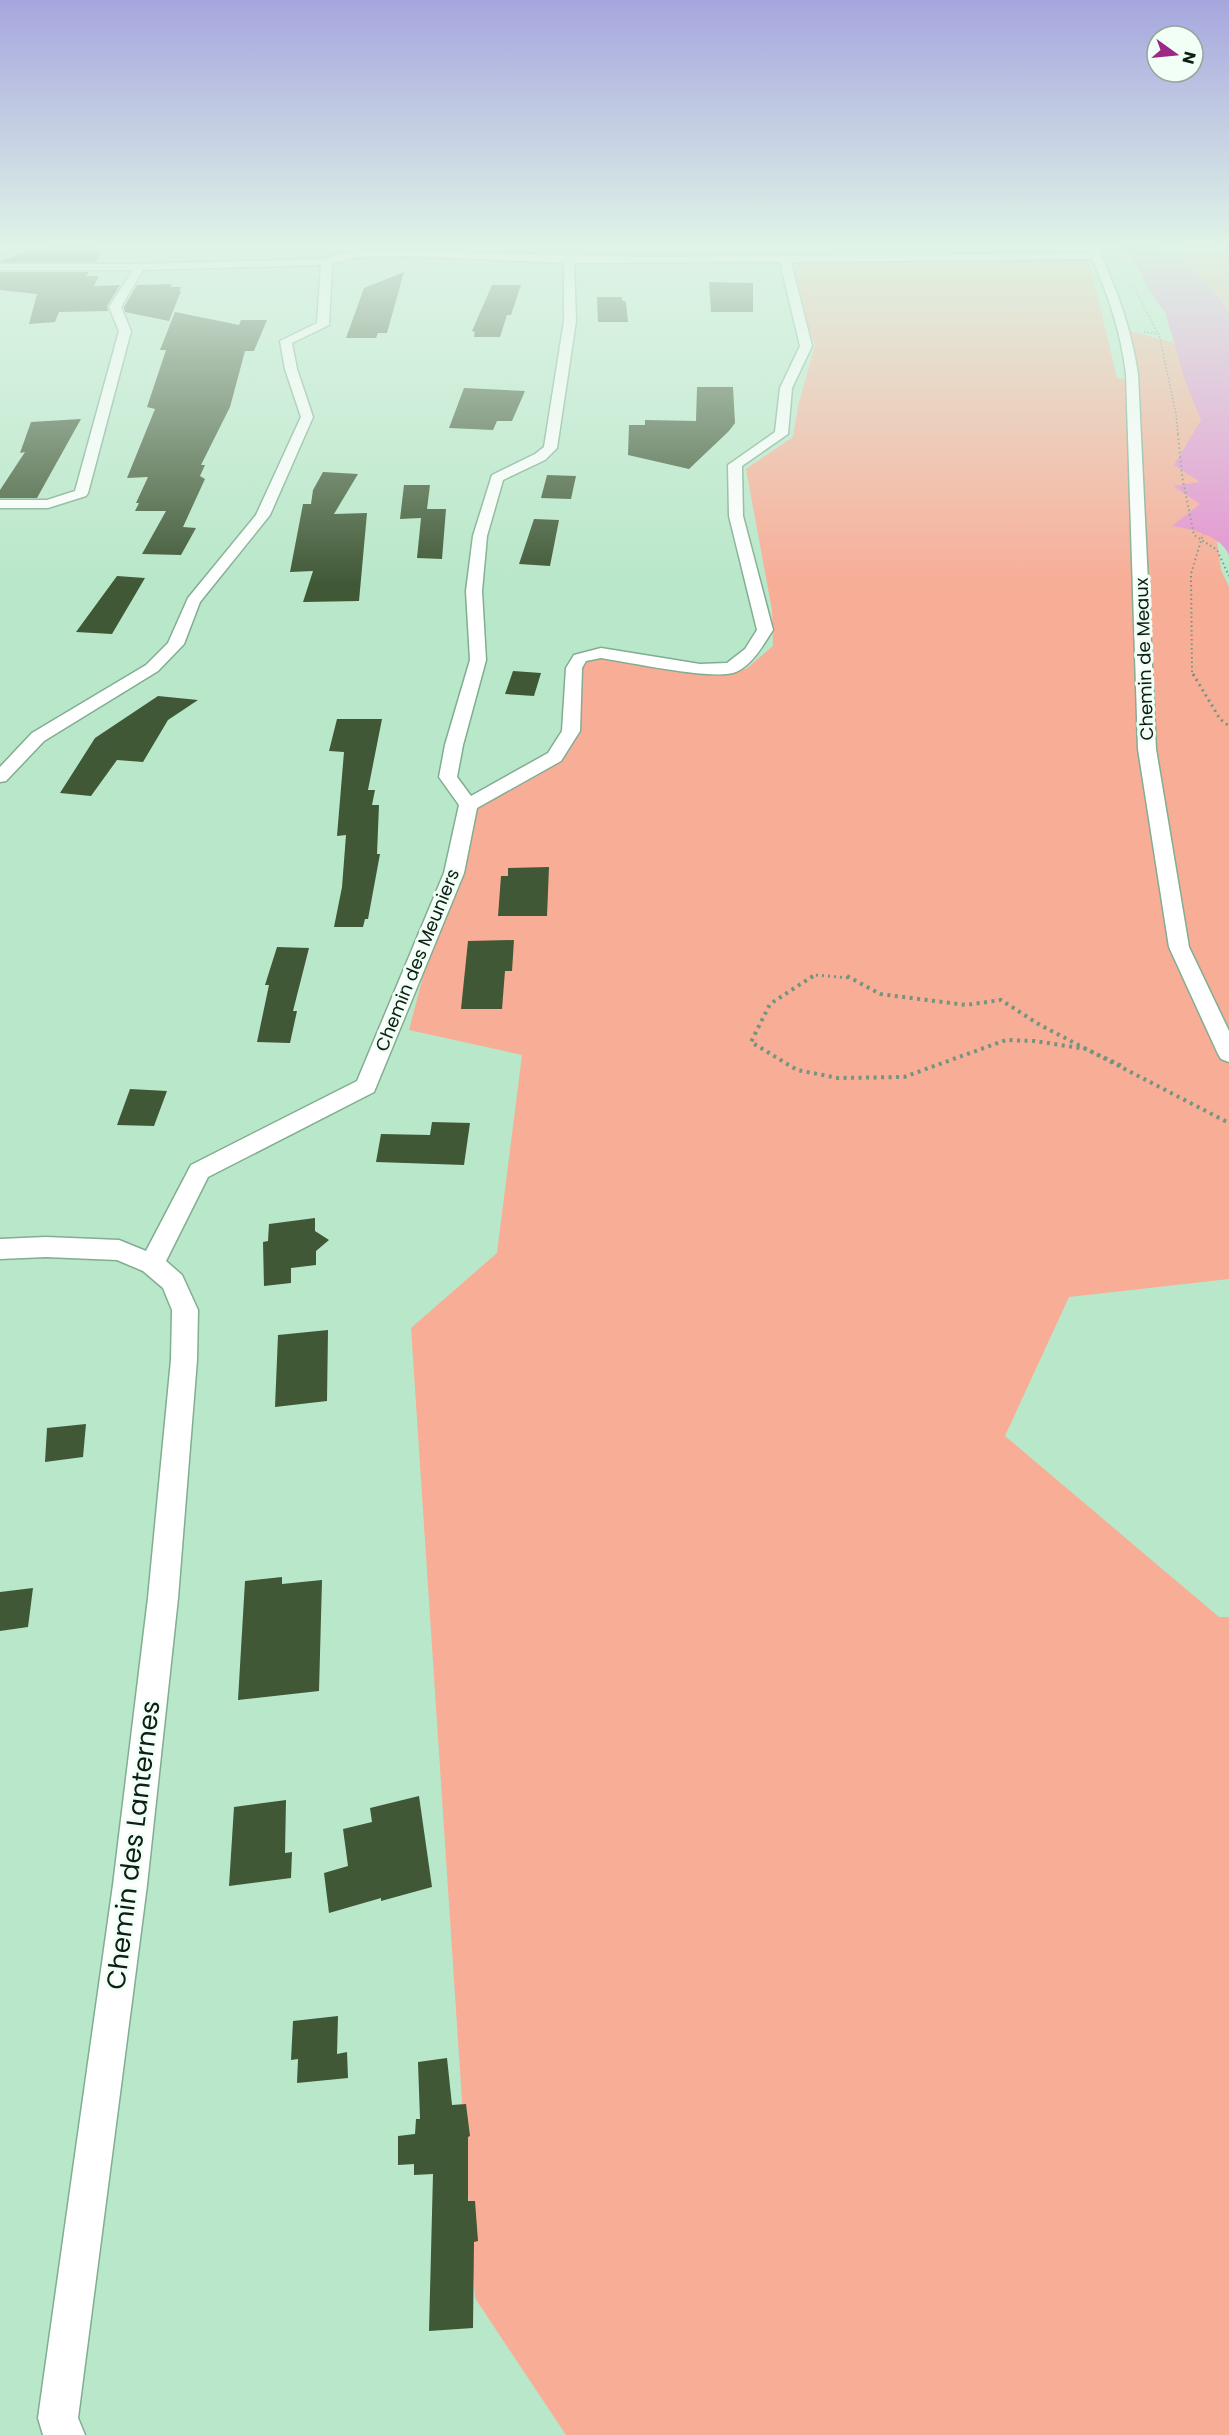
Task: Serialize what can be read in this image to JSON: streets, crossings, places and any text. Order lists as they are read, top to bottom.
{
  "streets": {
    "street": ["Chemin de Meaux", "Chemin des Meuniers", "Chemin des Lanternes"]
  },
  "crossings": [
    ["Chemin des Meuniers", "Chemin des Lanternes"]
  ],
  "north": "right"
}
